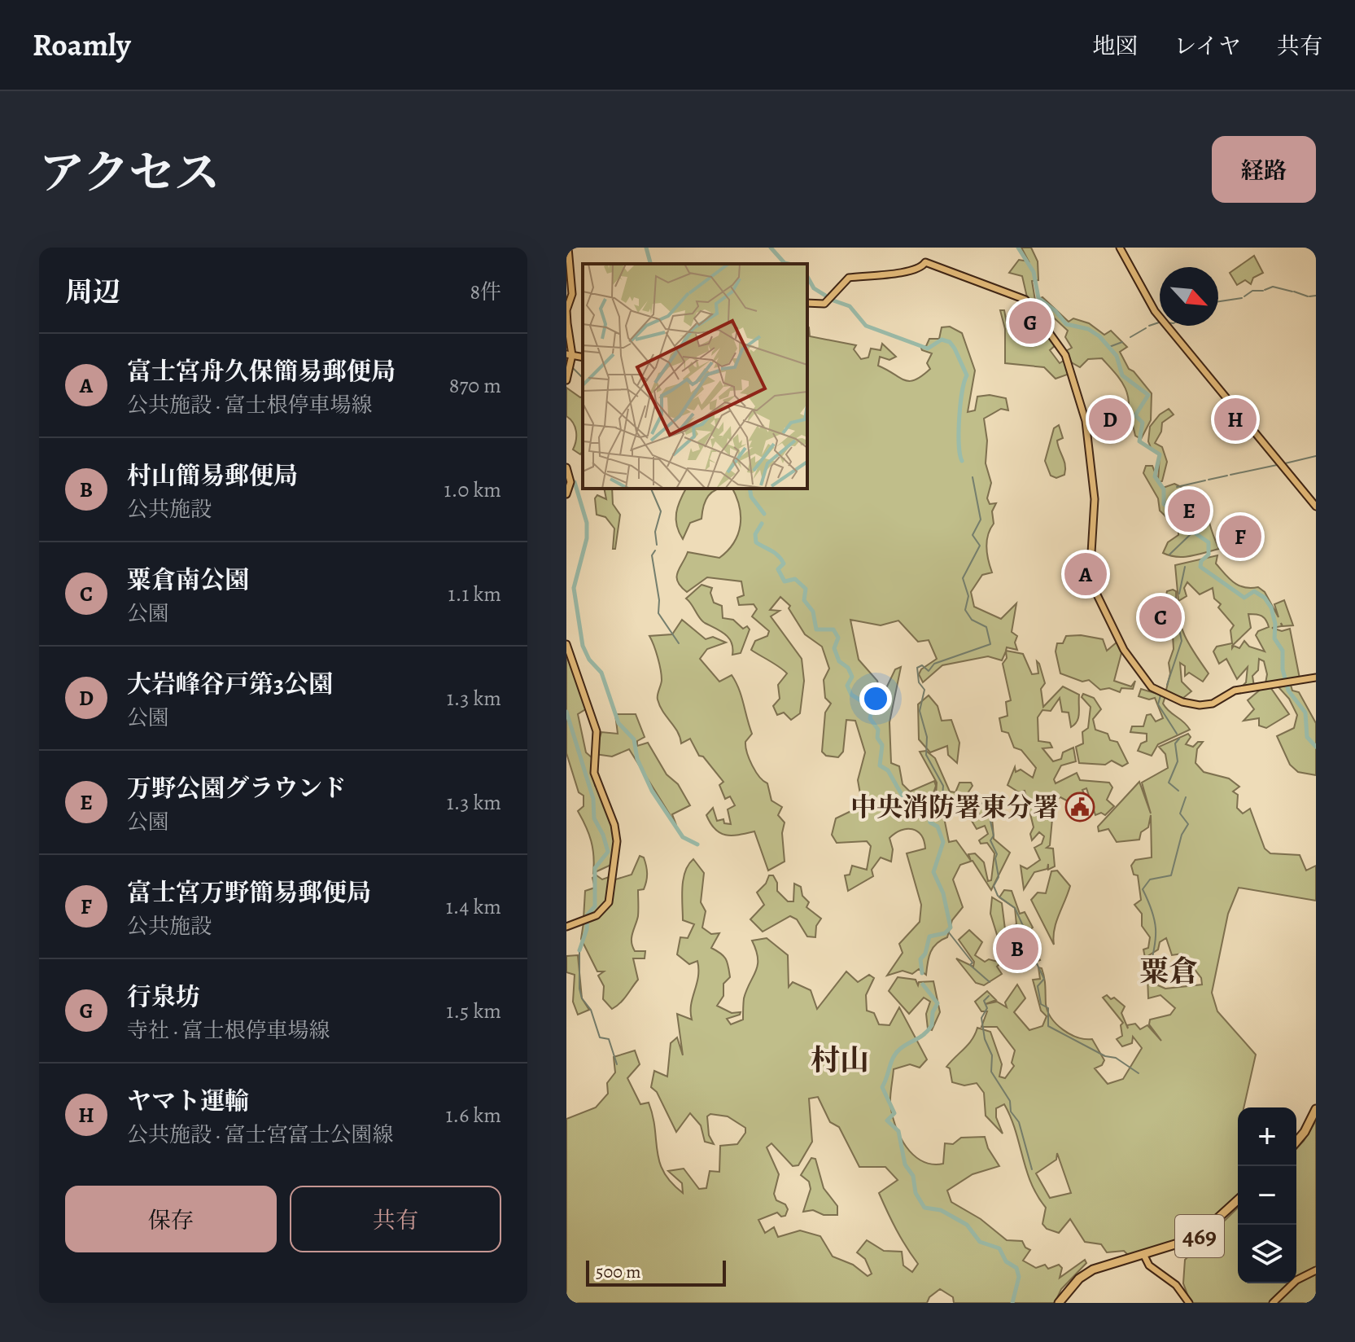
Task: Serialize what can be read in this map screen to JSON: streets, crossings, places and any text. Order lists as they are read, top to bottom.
{
  "streets": {
    "highway": ["469"]
  },
  "districts": ["粟倉", "村山"],
  "places": {
    "public building": ["中央消防署東分署"]
  },
  "scale_bar": "500 m",
  "north": "bottom right",
  "page": {
    "header": "Roamly",
    "nav": ["地図", "レイヤ", "共有"],
    "title": "アクセス",
    "buttons": [
      "経路",
      ["保存", "共有"]
    ],
    "heading": ["周辺", "8件"],
    "pins": [
      "G",
      "D",
      "H",
      "E",
      "F",
      "A",
      "C",
      "B"
    ],
    "list": [
      {
        "mark": "A",
        "name": "富士宮舟久保簡易郵便局",
        "note": "公共施設 · 富士根停車場線",
        "value": "870 m"
      },
      {
        "mark": "B",
        "name": "村山簡易郵便局",
        "note": "公共施設",
        "value": "1.0 km"
      },
      {
        "mark": "C",
        "name": "粟倉南公園",
        "note": "公園",
        "value": "1.1 km"
      },
      {
        "mark": "D",
        "name": "大岩峰谷戸第3公園",
        "note": "公園",
        "value": "1.3 km"
      },
      {
        "mark": "E",
        "name": "万野公園グラウンド",
        "note": "公園",
        "value": "1.3 km"
      },
      {
        "mark": "F",
        "name": "富士宮万野簡易郵便局",
        "note": "公共施設",
        "value": "1.4 km"
      },
      {
        "mark": "G",
        "name": "行泉坊",
        "note": "寺社 · 富士根停車場線",
        "value": "1.5 km"
      },
      {
        "mark": "H",
        "name": "ヤマト運輸",
        "note": "公共施設 · 富士宮富士公園線",
        "value": "1.6 km"
      }
    ],
    "map_buttons": ["+", "−"],
    "scale": "500 m"
  }
}
